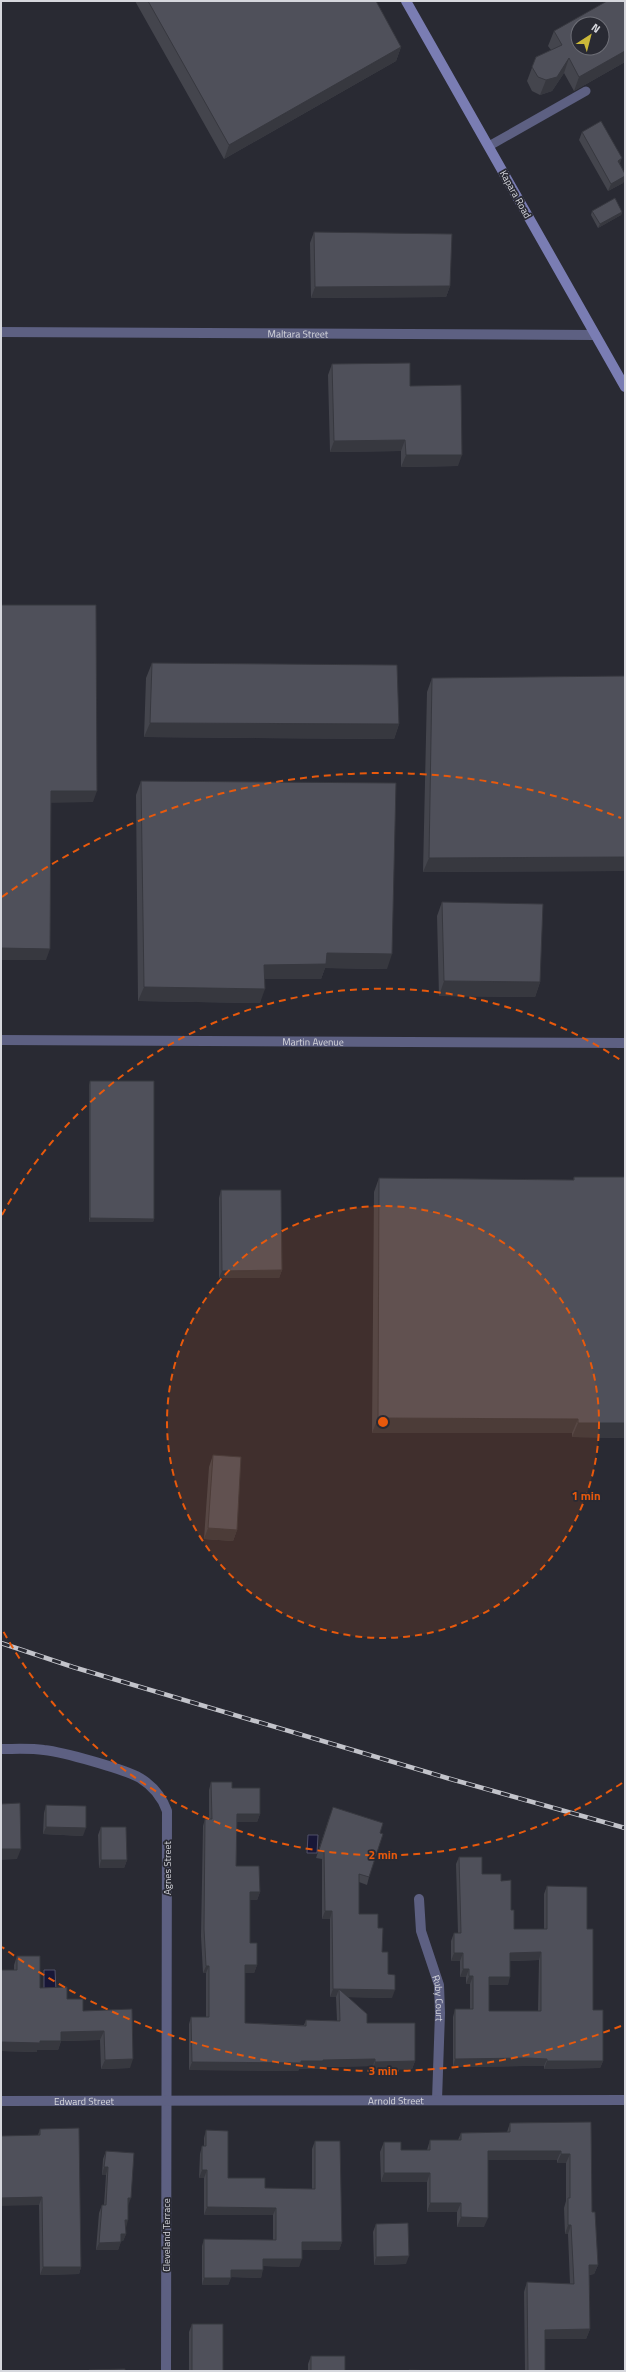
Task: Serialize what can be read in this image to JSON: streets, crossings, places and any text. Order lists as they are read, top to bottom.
{
  "streets": {
    "street": [
      "Kapara Road",
      "Maltara Street",
      "Martin Avenue",
      "Agnes Street",
      "Ruby Court",
      "Edward Street",
      "Arnold Street",
      "Cleveland Terrace"
    ]
  },
  "crossings": [
    ["Kapara Road", "Maltara Street"],
    ["Agnes Street", "Edward Street"],
    ["Agnes Street", "Arnold Street"],
    ["Agnes Street", "Cleveland Terrace"],
    ["Ruby Court", "Arnold Street"],
    ["Edward Street", "Arnold Street"],
    ["Edward Street", "Cleveland Terrace"],
    ["Arnold Street", "Cleveland Terrace"]
  ],
  "north": "top right",
  "rings": ["1 min", "2 min", "3 min"]
}
